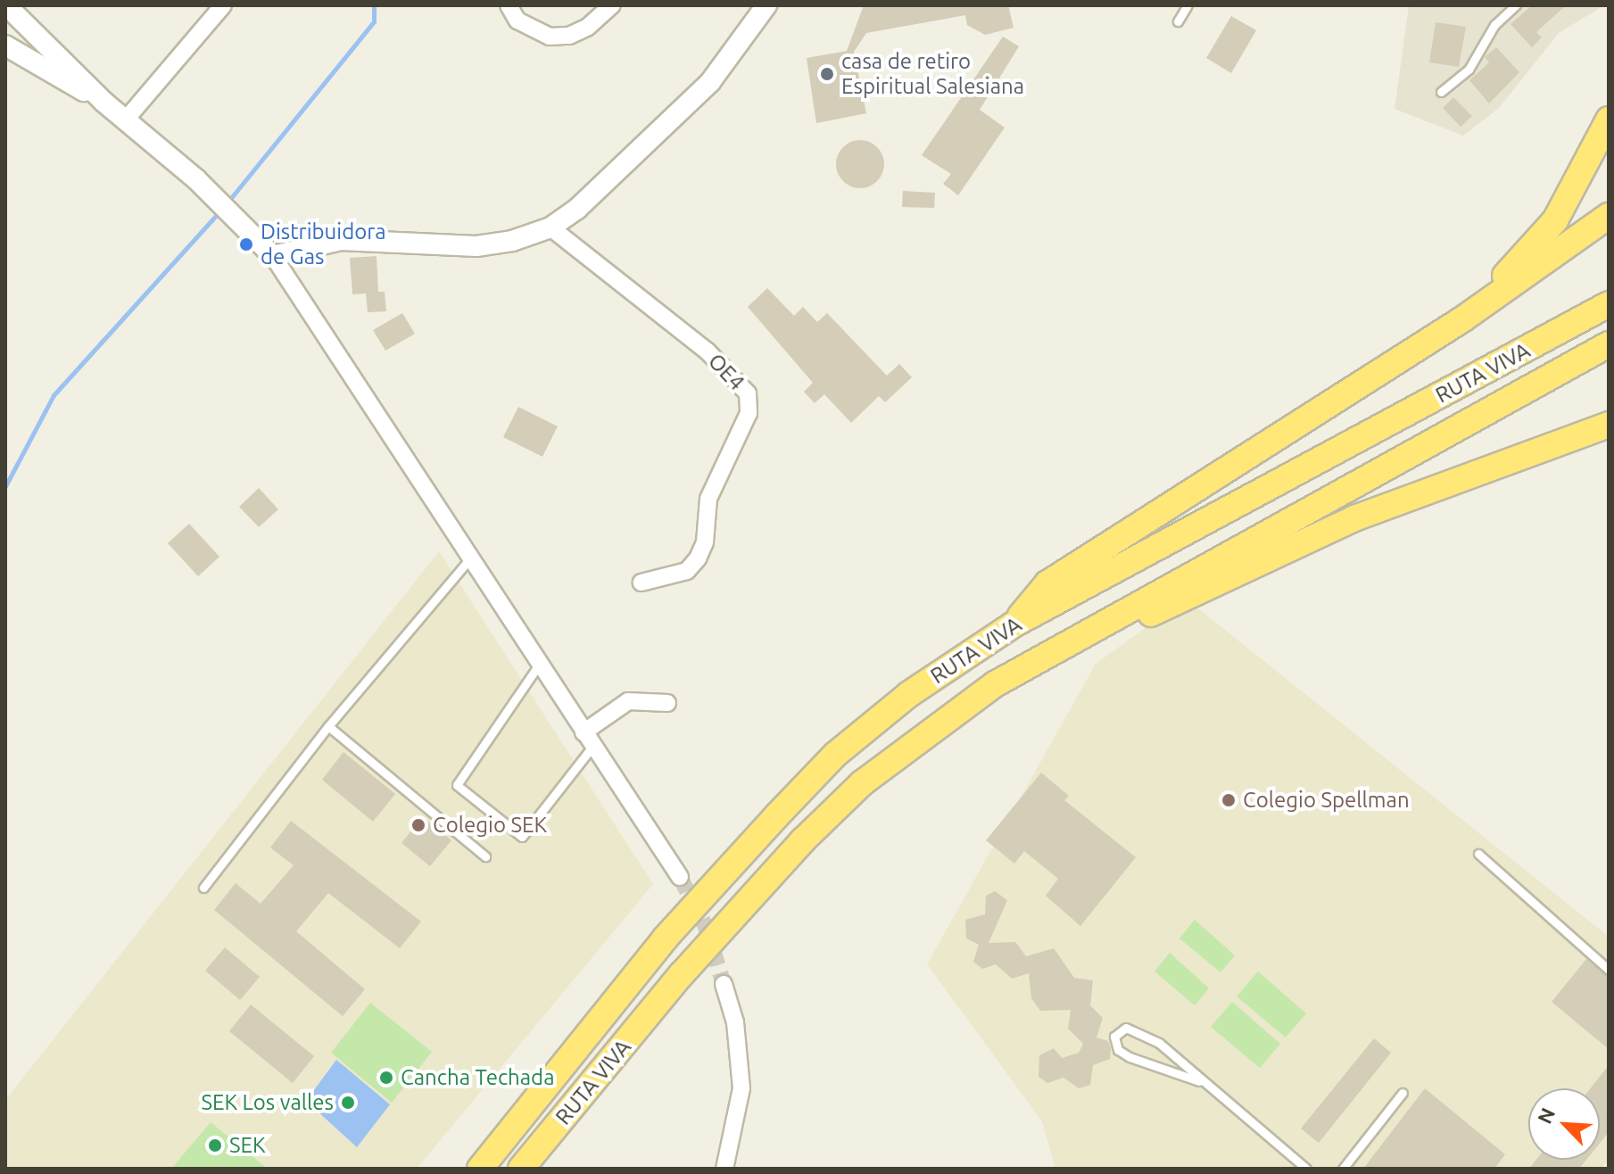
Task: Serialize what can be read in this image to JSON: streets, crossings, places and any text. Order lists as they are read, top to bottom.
{
  "streets": {
    "highway": ["RUTA VIVA"],
    "street": ["OE4"]
  },
  "places": [
    "casa de retiro Espiritual Salesiana",
    "Distribuidora de Gas",
    "Colegio Spellman",
    "Colegio SEK",
    "Cancha Techada",
    "SEK Los valles",
    "SEK"
  ],
  "north": "top left"
}
